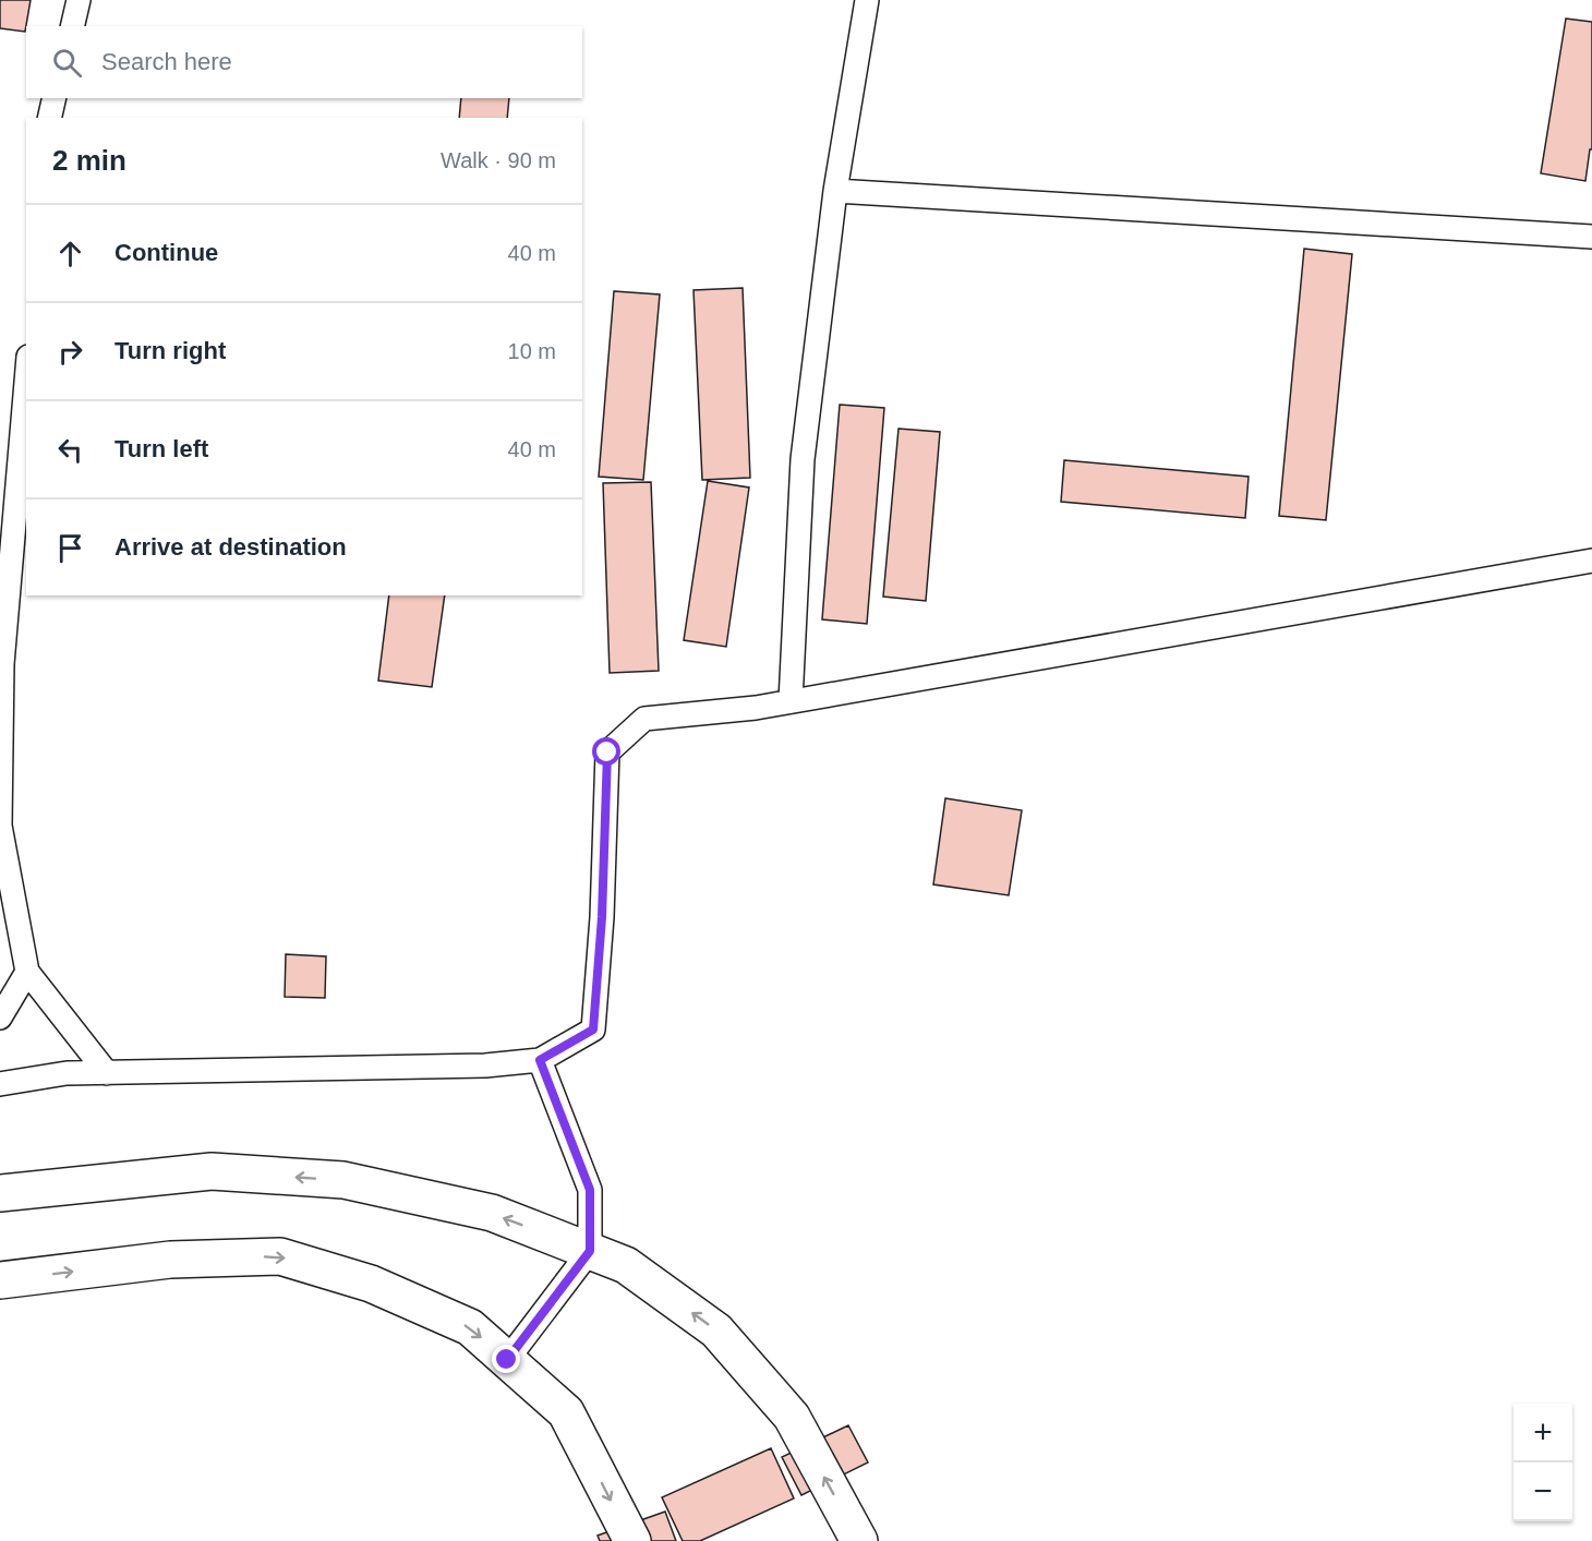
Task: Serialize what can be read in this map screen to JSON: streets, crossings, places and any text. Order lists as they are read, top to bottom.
{
  "page": {
    "search": "Search here",
    "heading": ["2 min", "Walk · 90 m"],
    "list": [
      ["Continue", "40 m"],
      ["Turn right", "10 m"],
      ["Turn left", "40 m"],
      "Arrive at destination"
    ],
    "map_buttons": ["+", "−"]
  }
}
